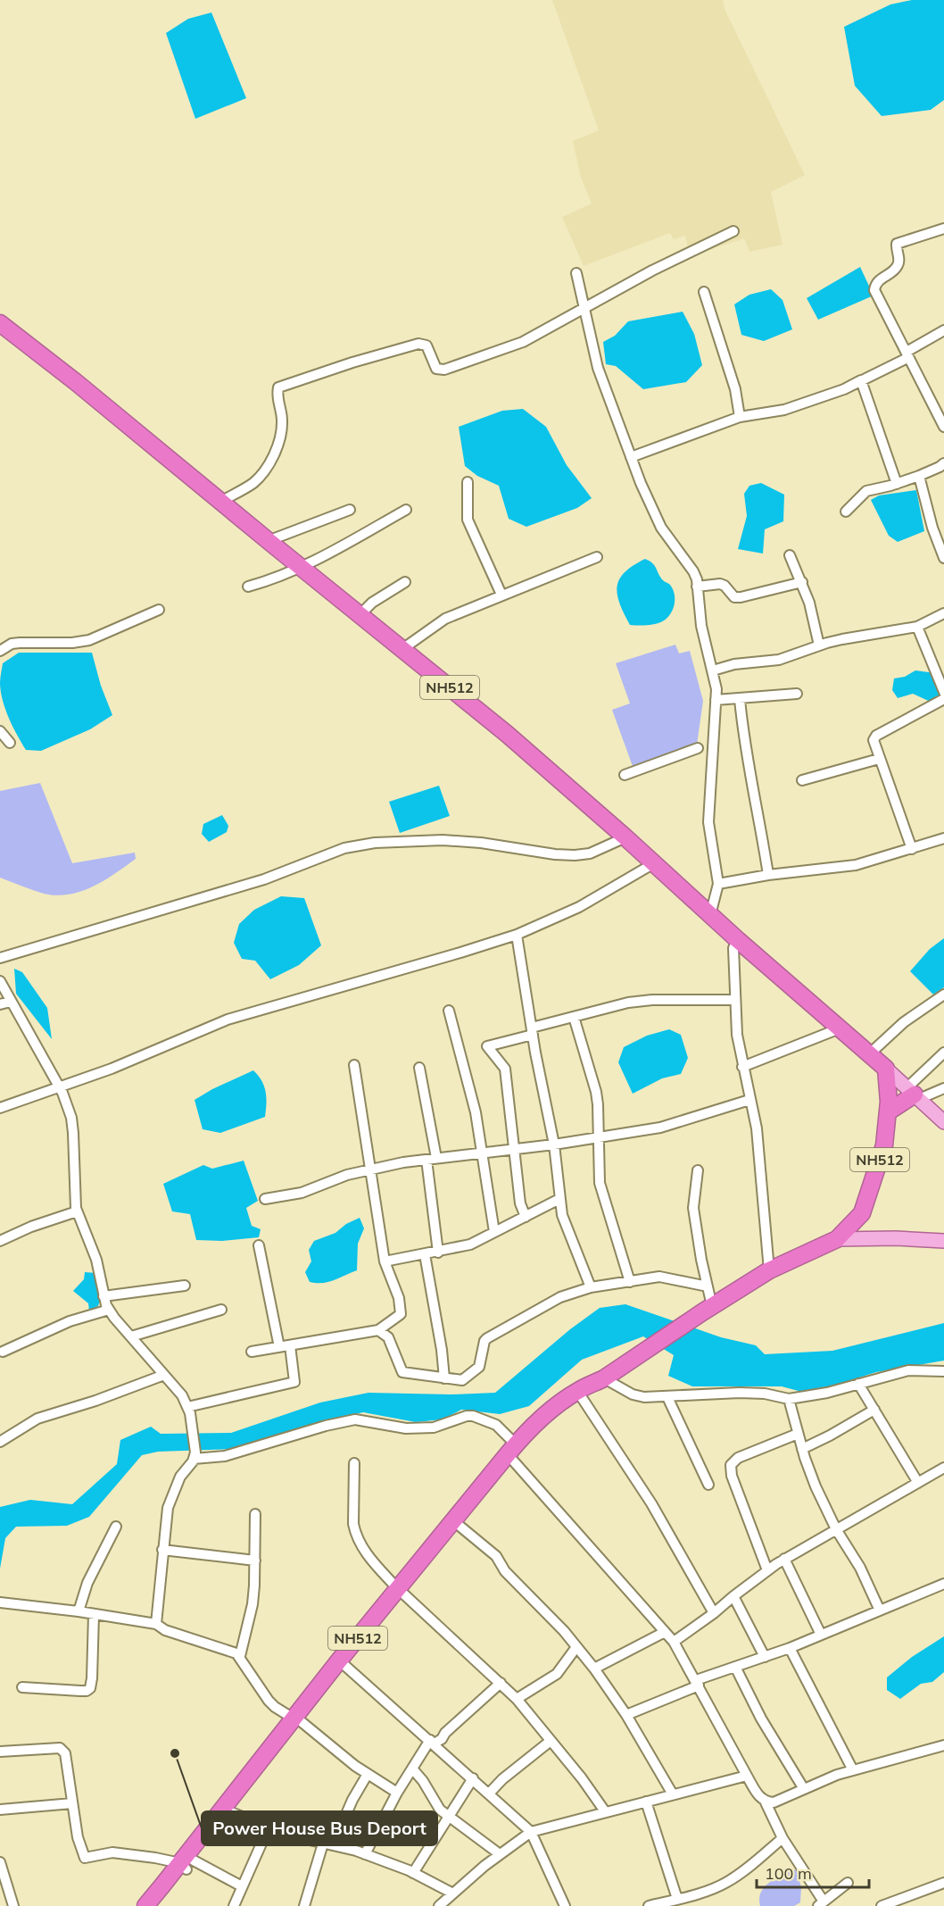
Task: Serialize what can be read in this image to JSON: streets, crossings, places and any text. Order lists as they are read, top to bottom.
{
  "streets": {
    "highway": ["NH512"]
  },
  "places": ["Power House Bus Deport"],
  "scale_bar": "100 m"
}
